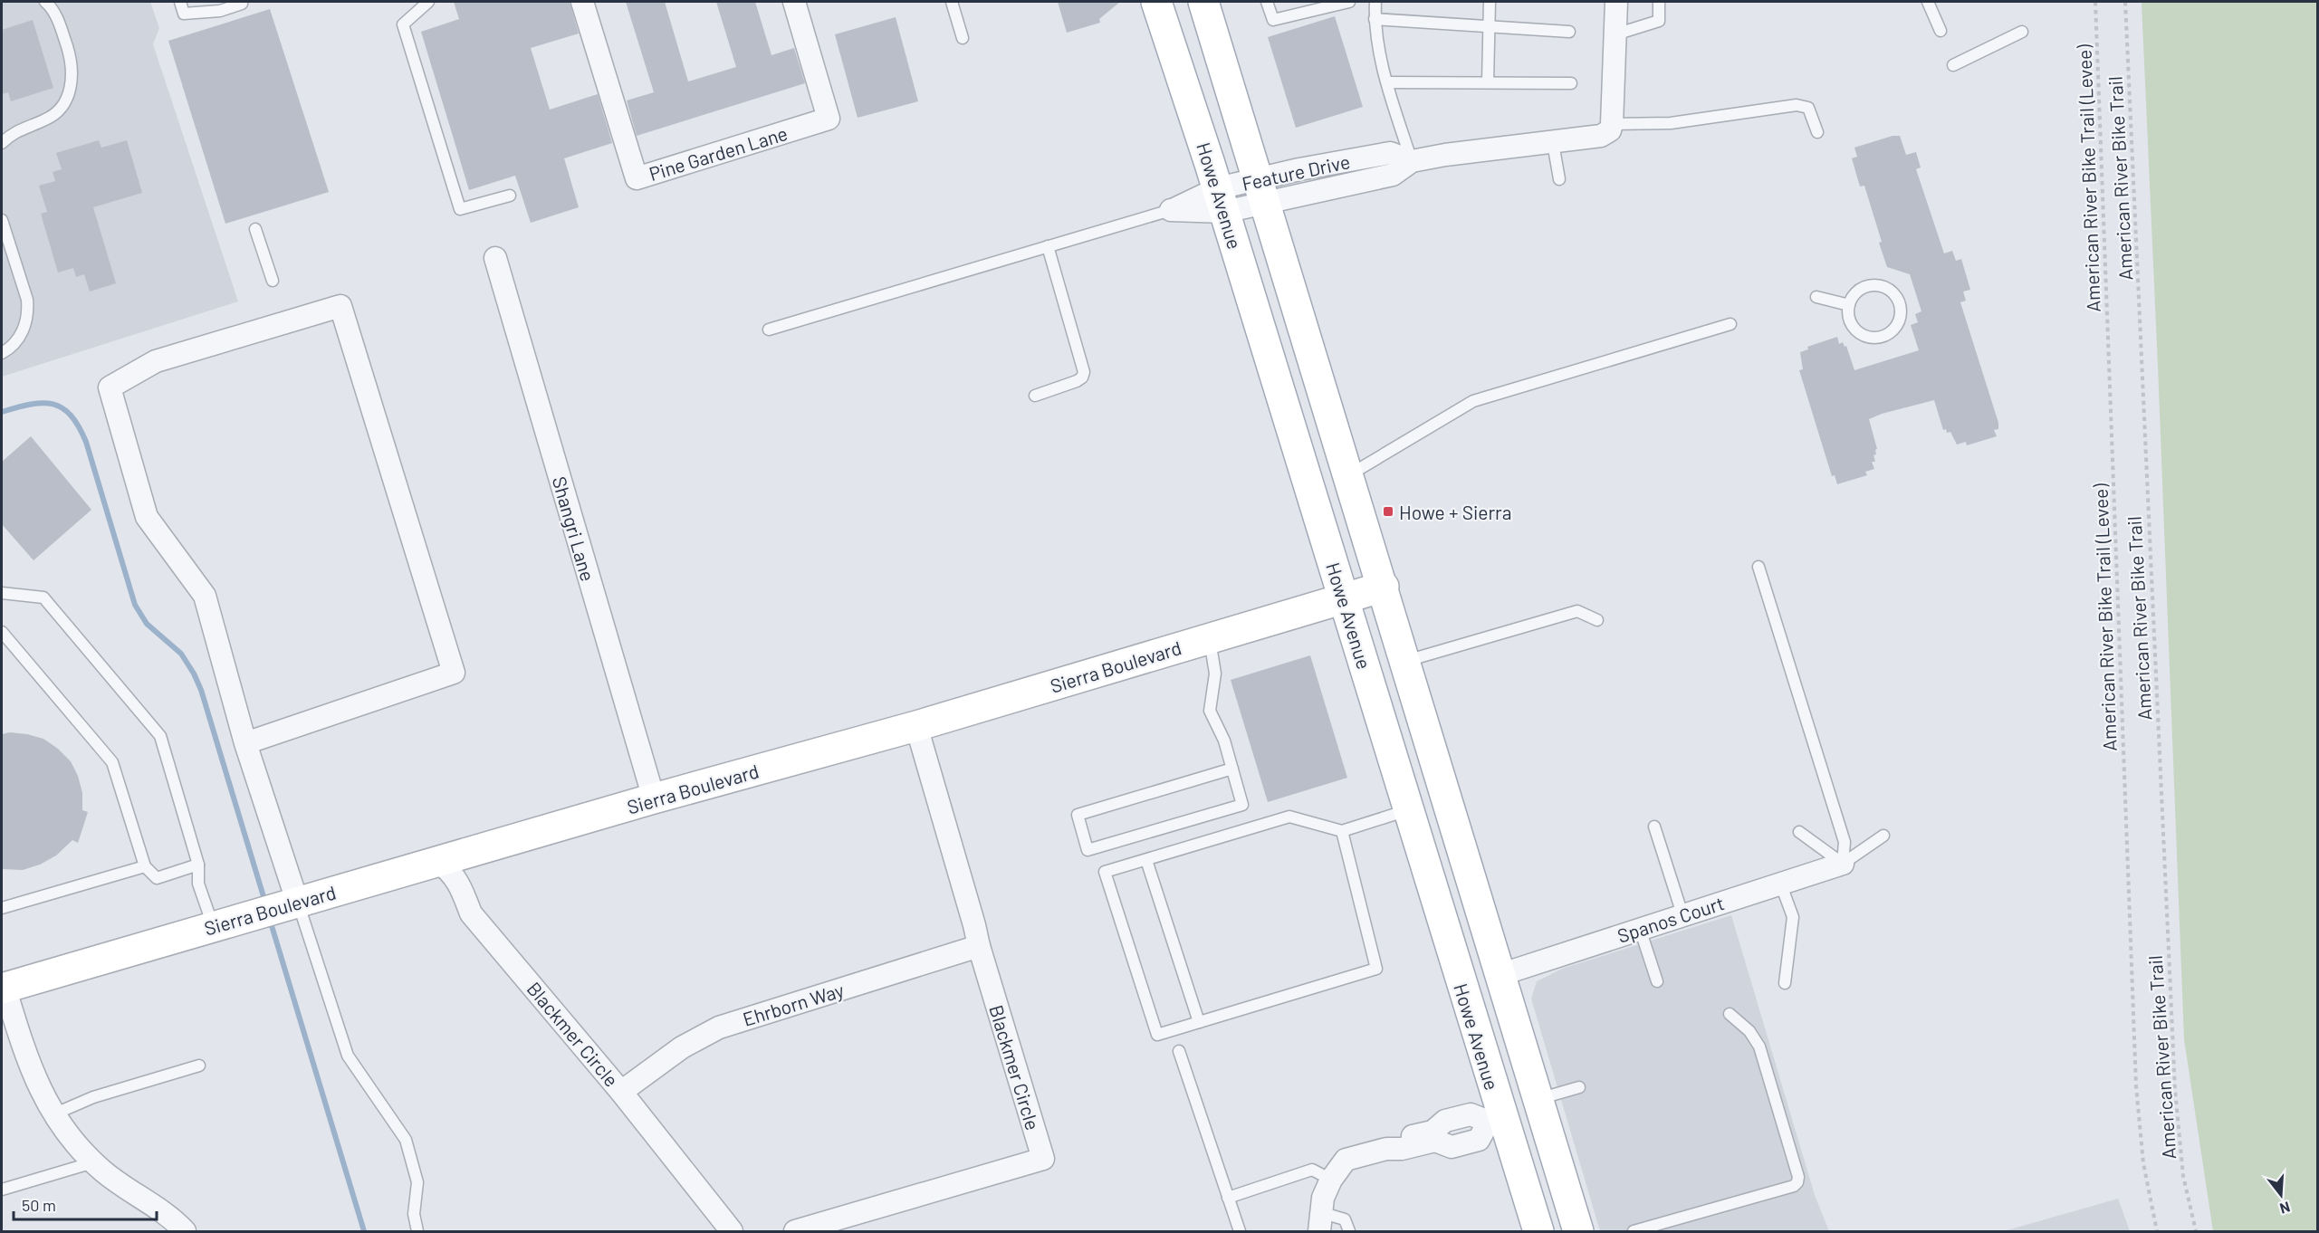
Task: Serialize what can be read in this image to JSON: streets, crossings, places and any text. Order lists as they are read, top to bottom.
{
  "streets": {
    "main road": ["Howe Avenue", "Sierra Boulevard"],
    "street": [
      "Pine Garden Lane",
      "Feature Drive",
      "Shangri Lane",
      "Spanos Court",
      "Ehrborn Way",
      "Blackmer Circle"
    ],
    "path": ["American River Bike Trail (Levee)", "American River Bike Trail"]
  },
  "crossings": [
    ["Feature Drive", "Howe Avenue"],
    ["Howe Avenue", "Sierra Boulevard"],
    ["Howe Avenue", "Spanos Court"],
    ["Shangri Lane", "Sierra Boulevard"],
    ["Sierra Boulevard", "Blackmer Circle"],
    ["Ehrborn Way", "Blackmer Circle"]
  ],
  "places": {
    "transit": ["Howe + Sierra"]
  },
  "scale_bar": "50 m",
  "north": "bottom"
}
